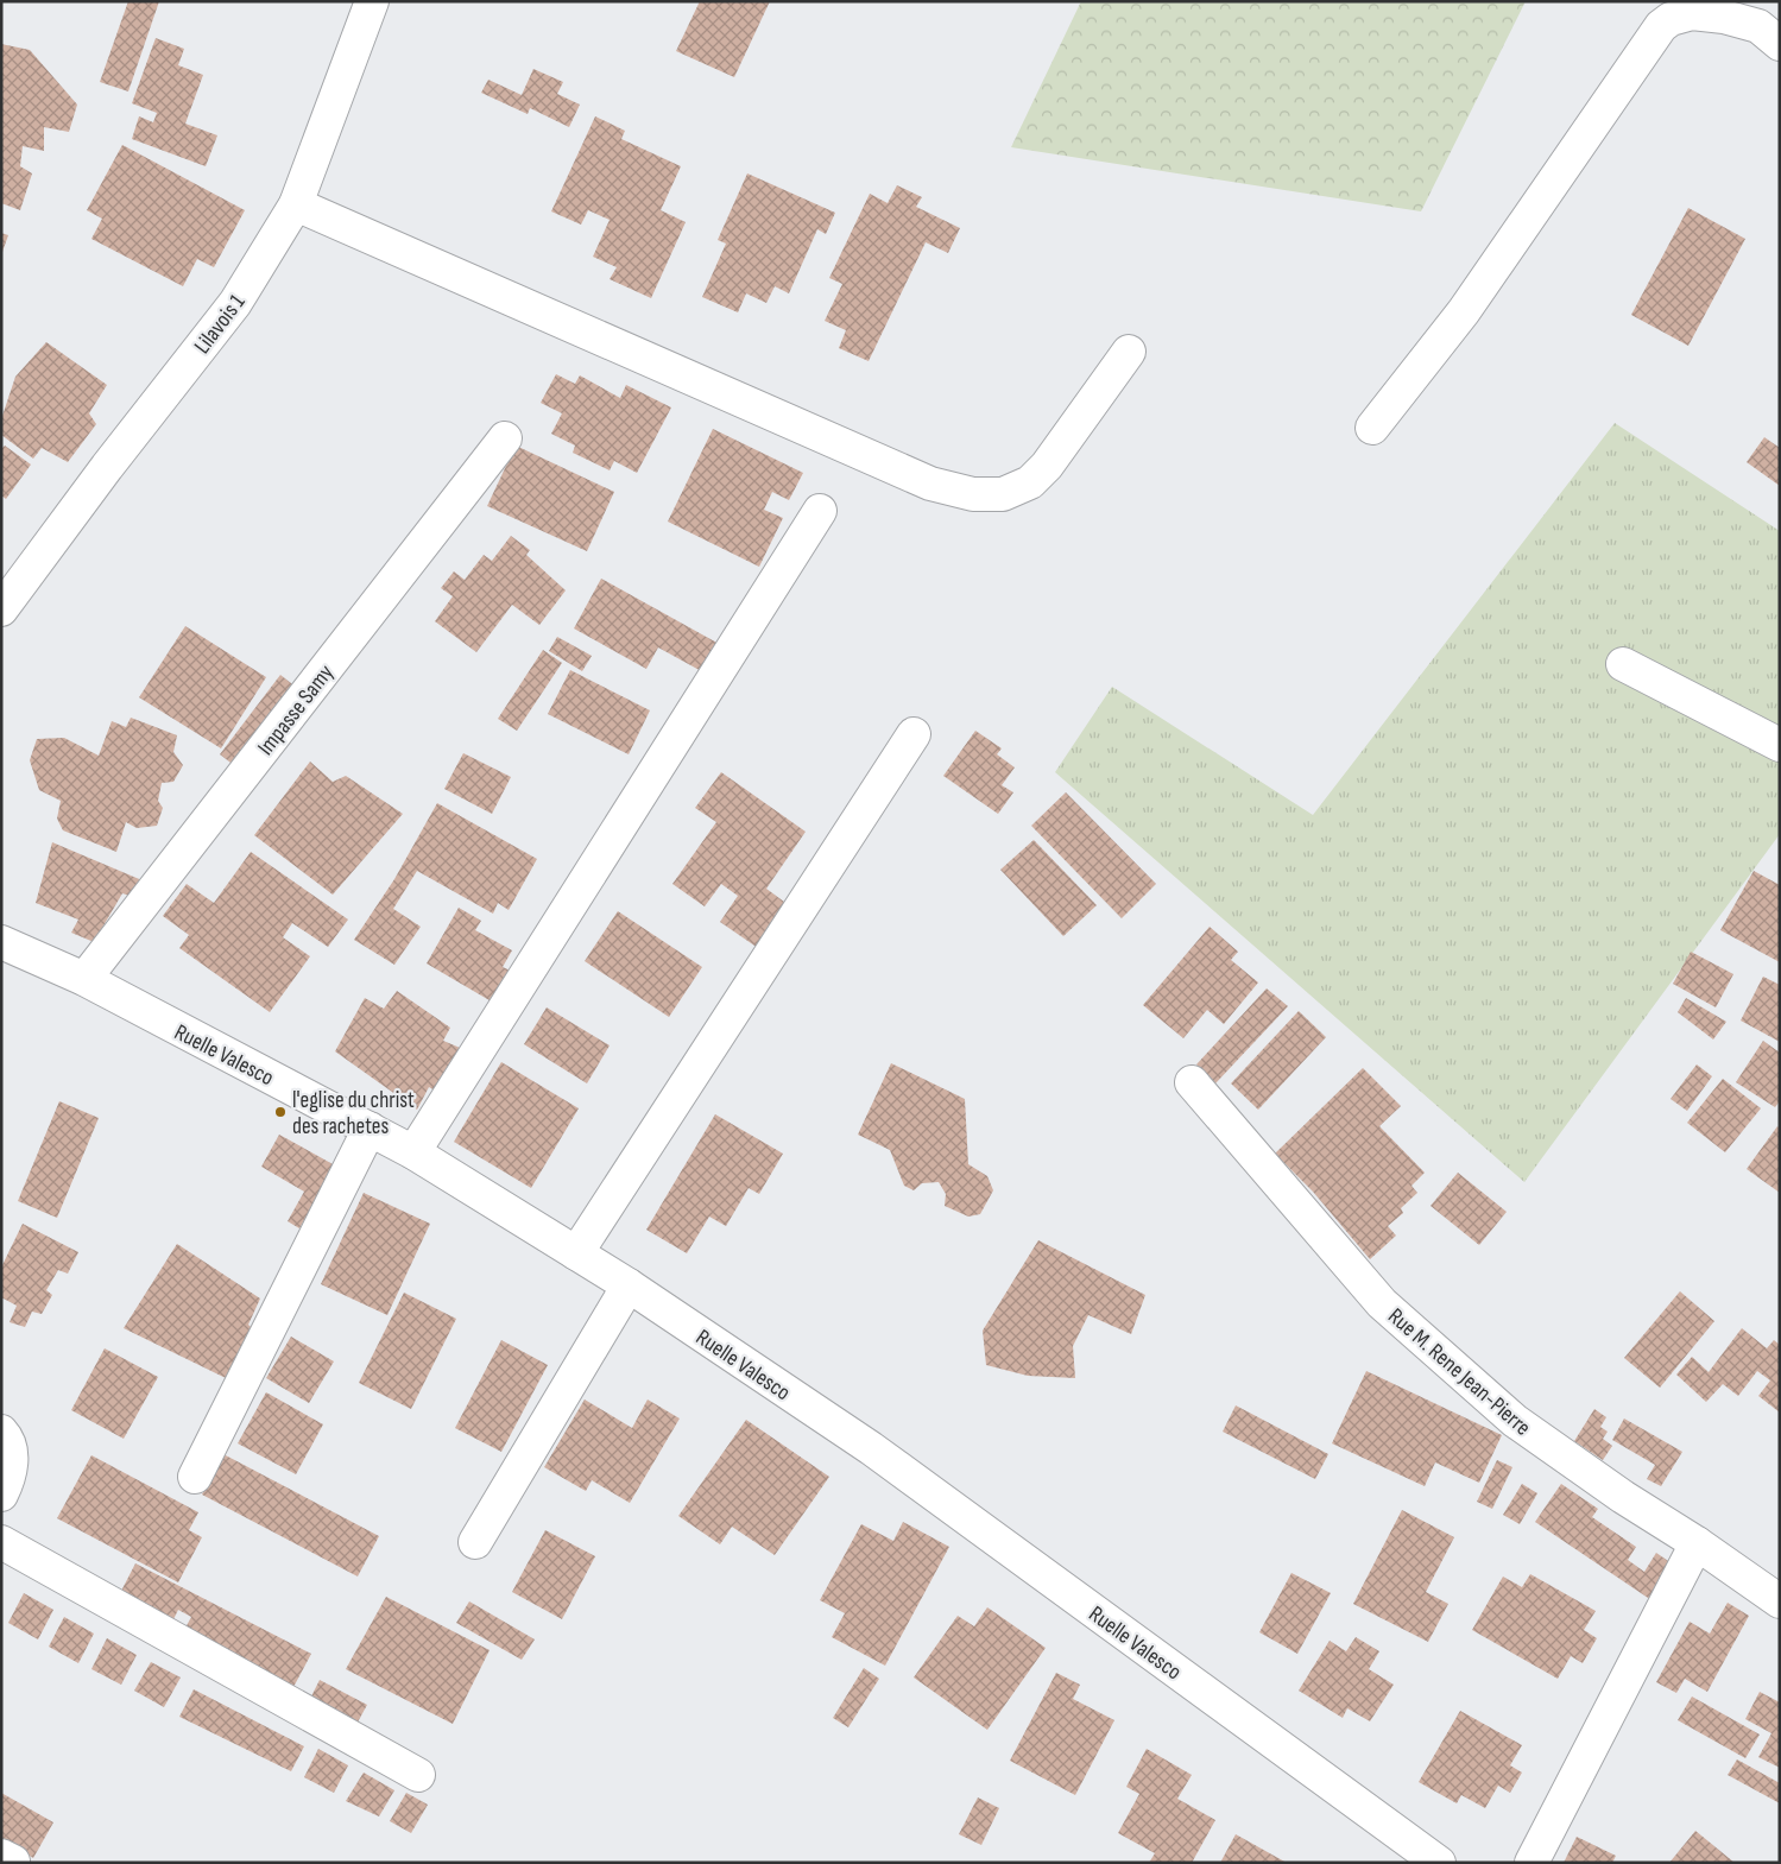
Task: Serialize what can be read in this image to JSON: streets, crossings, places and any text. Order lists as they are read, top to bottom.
{
  "streets": {
    "street": [
      "Lilavois 1",
      "Impasse Samy",
      "Ruelle Valesco",
      "Rue M. Rene Jean-Pierre"
    ]
  },
  "crossings": [
    ["Impasse Samy", "Ruelle Valesco"]
  ],
  "places": ["l'eglise du christ des rachetes"]
}
